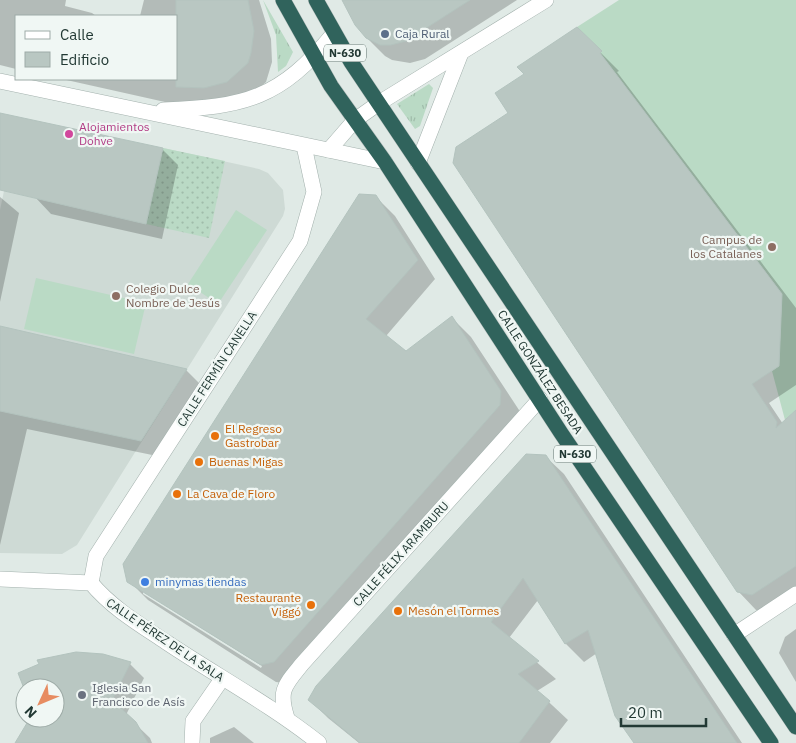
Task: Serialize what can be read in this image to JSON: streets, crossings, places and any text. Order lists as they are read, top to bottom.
{
  "streets": {
    "highway": ["N-630", "CALLE GONZÁLEZ BESADA"],
    "street": ["CALLE FERMÍN CANELLA", "CALLE FÉLIX ARAMBURU", "CALLE PÉREZ DE LA SALA"]
  },
  "crossings": [
    ["N-630", "CALLE GONZÁLEZ BESADA"],
    ["CALLE FERMÍN CANELLA", "CALLE PÉREZ DE LA SALA"],
    ["CALLE GONZÁLEZ BESADA", "CALLE FÉLIX ARAMBURU"],
    ["CALLE FÉLIX ARAMBURU", "CALLE PÉREZ DE LA SALA"]
  ],
  "places": [
    "Caja Rural",
    "Alojamientos Dohve",
    "Campus de los Catalanes",
    "Colegio Dulce Nombre de Jesús",
    "El Regreso Gastrobar",
    "Buenas Migas",
    "La Cava de Floro",
    "minymas tiendas",
    "Restaurante Viggó",
    "Mesón el Tormes",
    "Iglesia San Francisco de Asís"
  ],
  "legend": ["Calle", "Edificio"],
  "scale_bar": "20 m",
  "north": "bottom left"
}
